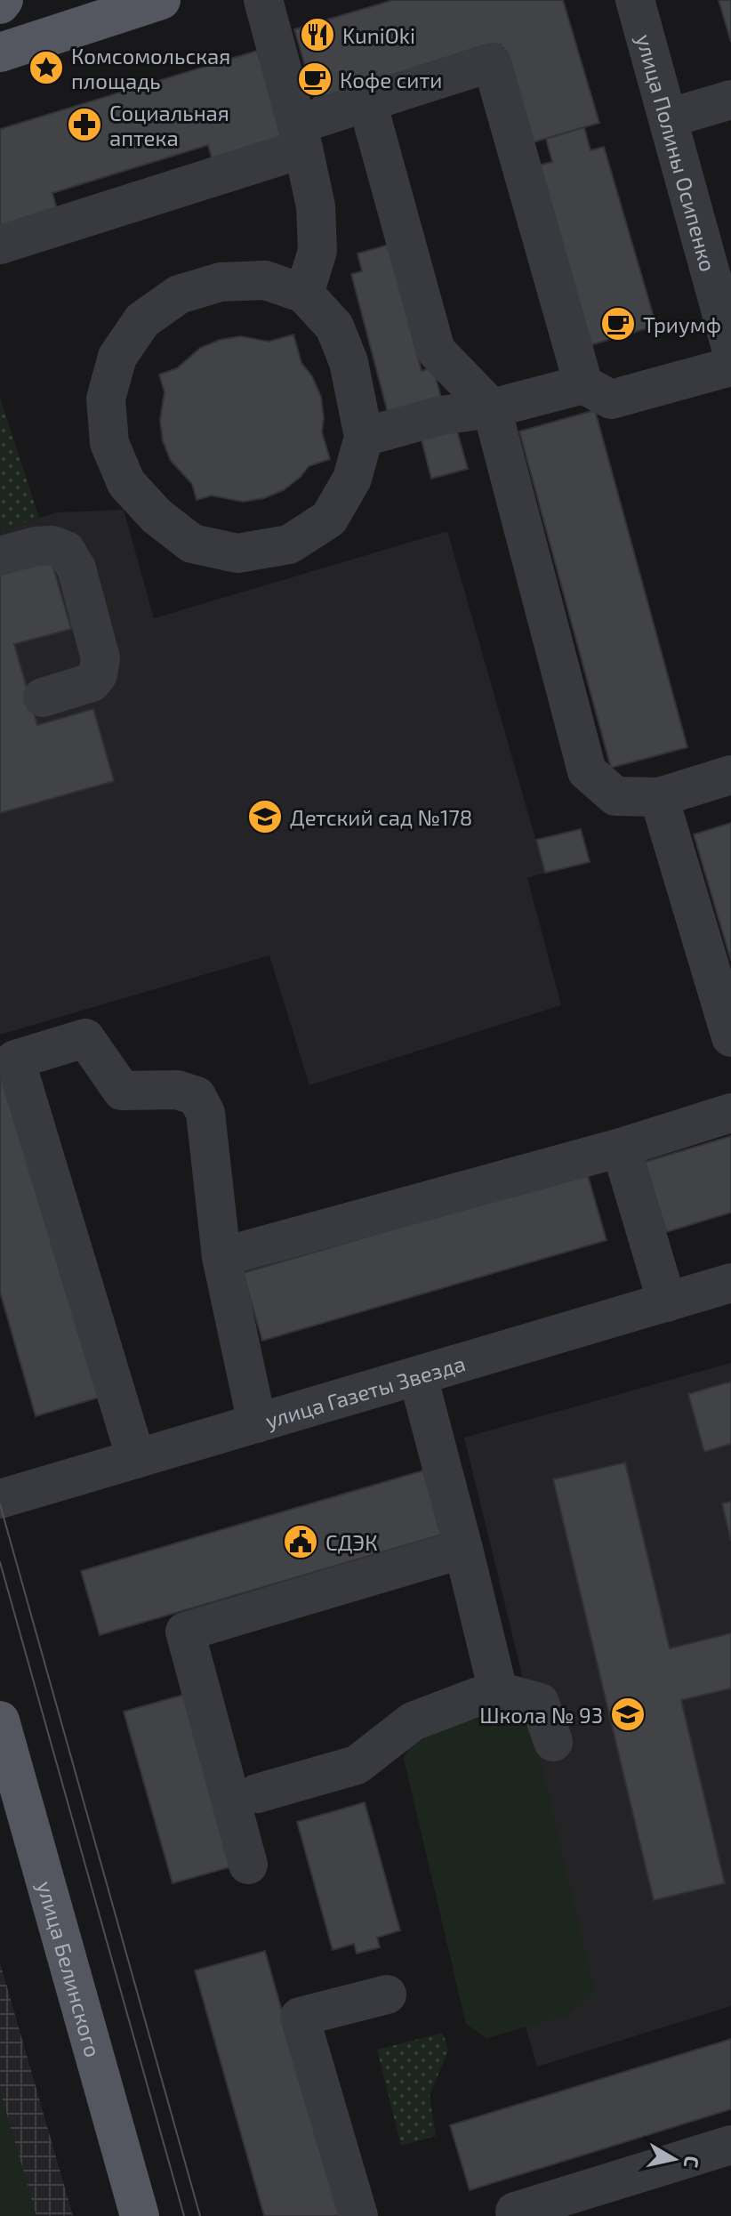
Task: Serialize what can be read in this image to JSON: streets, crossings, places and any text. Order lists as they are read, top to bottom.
{
  "streets": {
    "main road": ["улица Белинского"],
    "street": ["улица Полины Осипенко", "улица Газеты Звезда"]
  },
  "places": {
    "restaurant": ["KuniOki"],
    "place": ["Комсомольская площадь"],
    "cafe": ["Кофе сити", "Триумф"],
    "pharmacy": ["Социальная аптека"],
    "school or university": ["Детский сад №178", "Школа № 93"],
    "public building": ["СДЭК"]
  },
  "north": "right"
}
